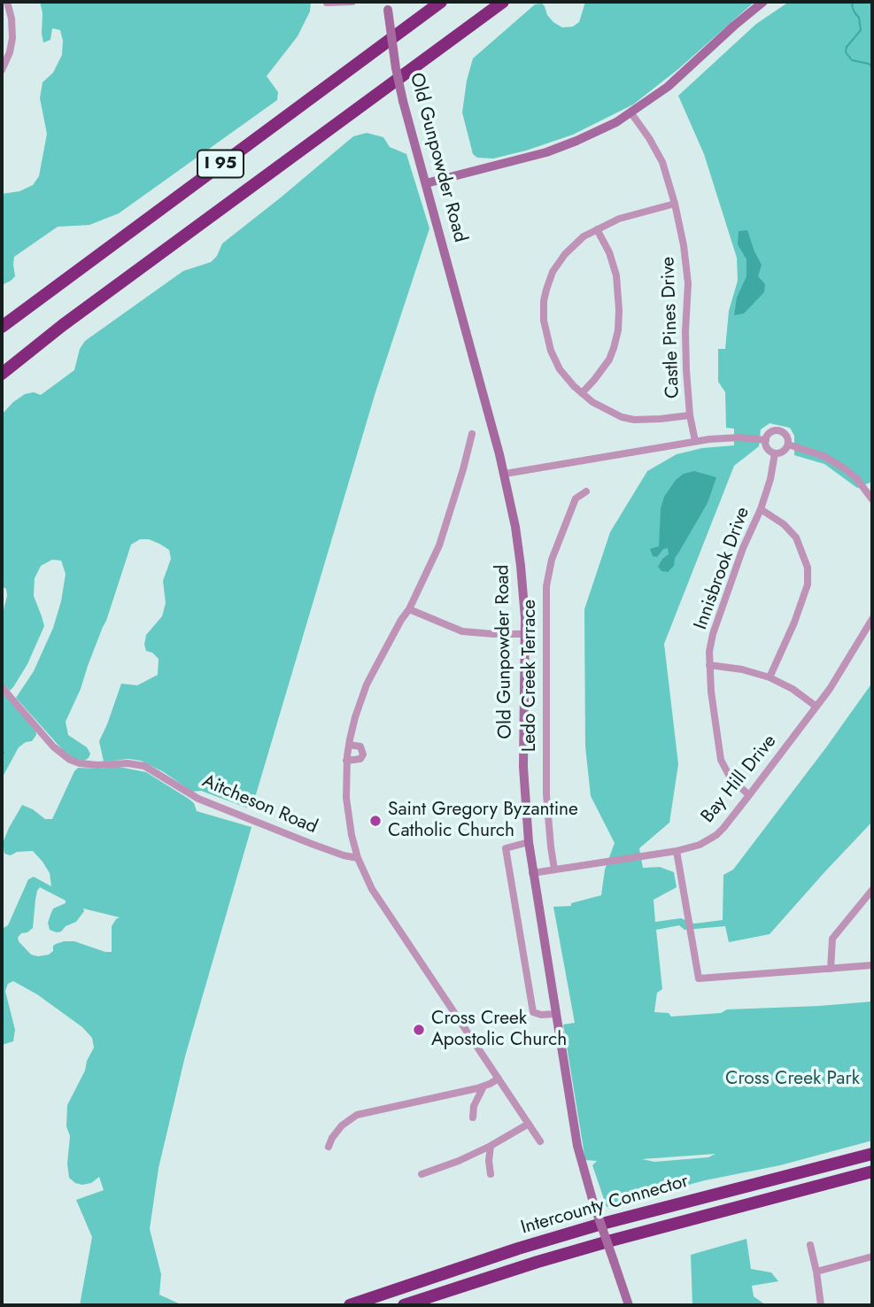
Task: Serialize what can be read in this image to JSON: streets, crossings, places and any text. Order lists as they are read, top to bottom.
{
  "streets": {
    "highway": ["I 95", "Intercounty Connector"],
    "main road": ["Old Gunpowder Road"],
    "street": [
      "Castle Pines Drive",
      "Innisbrook Drive",
      "Ledo Creek Terrace",
      "Bay Hill Drive",
      "Aitcheson Road"
    ]
  },
  "crossings": [
    ["Old Gunpowder Road", "Bay Hill Drive"],
    ["Innisbrook Drive", "Bay Hill Drive"],
    ["Ledo Creek Terrace", "Bay Hill Drive"]
  ],
  "parks": ["Cross Creek Park"],
  "places": ["Saint Gregory Byzantine Catholic Church", "Cross Creek Apostolic Church"]
}
